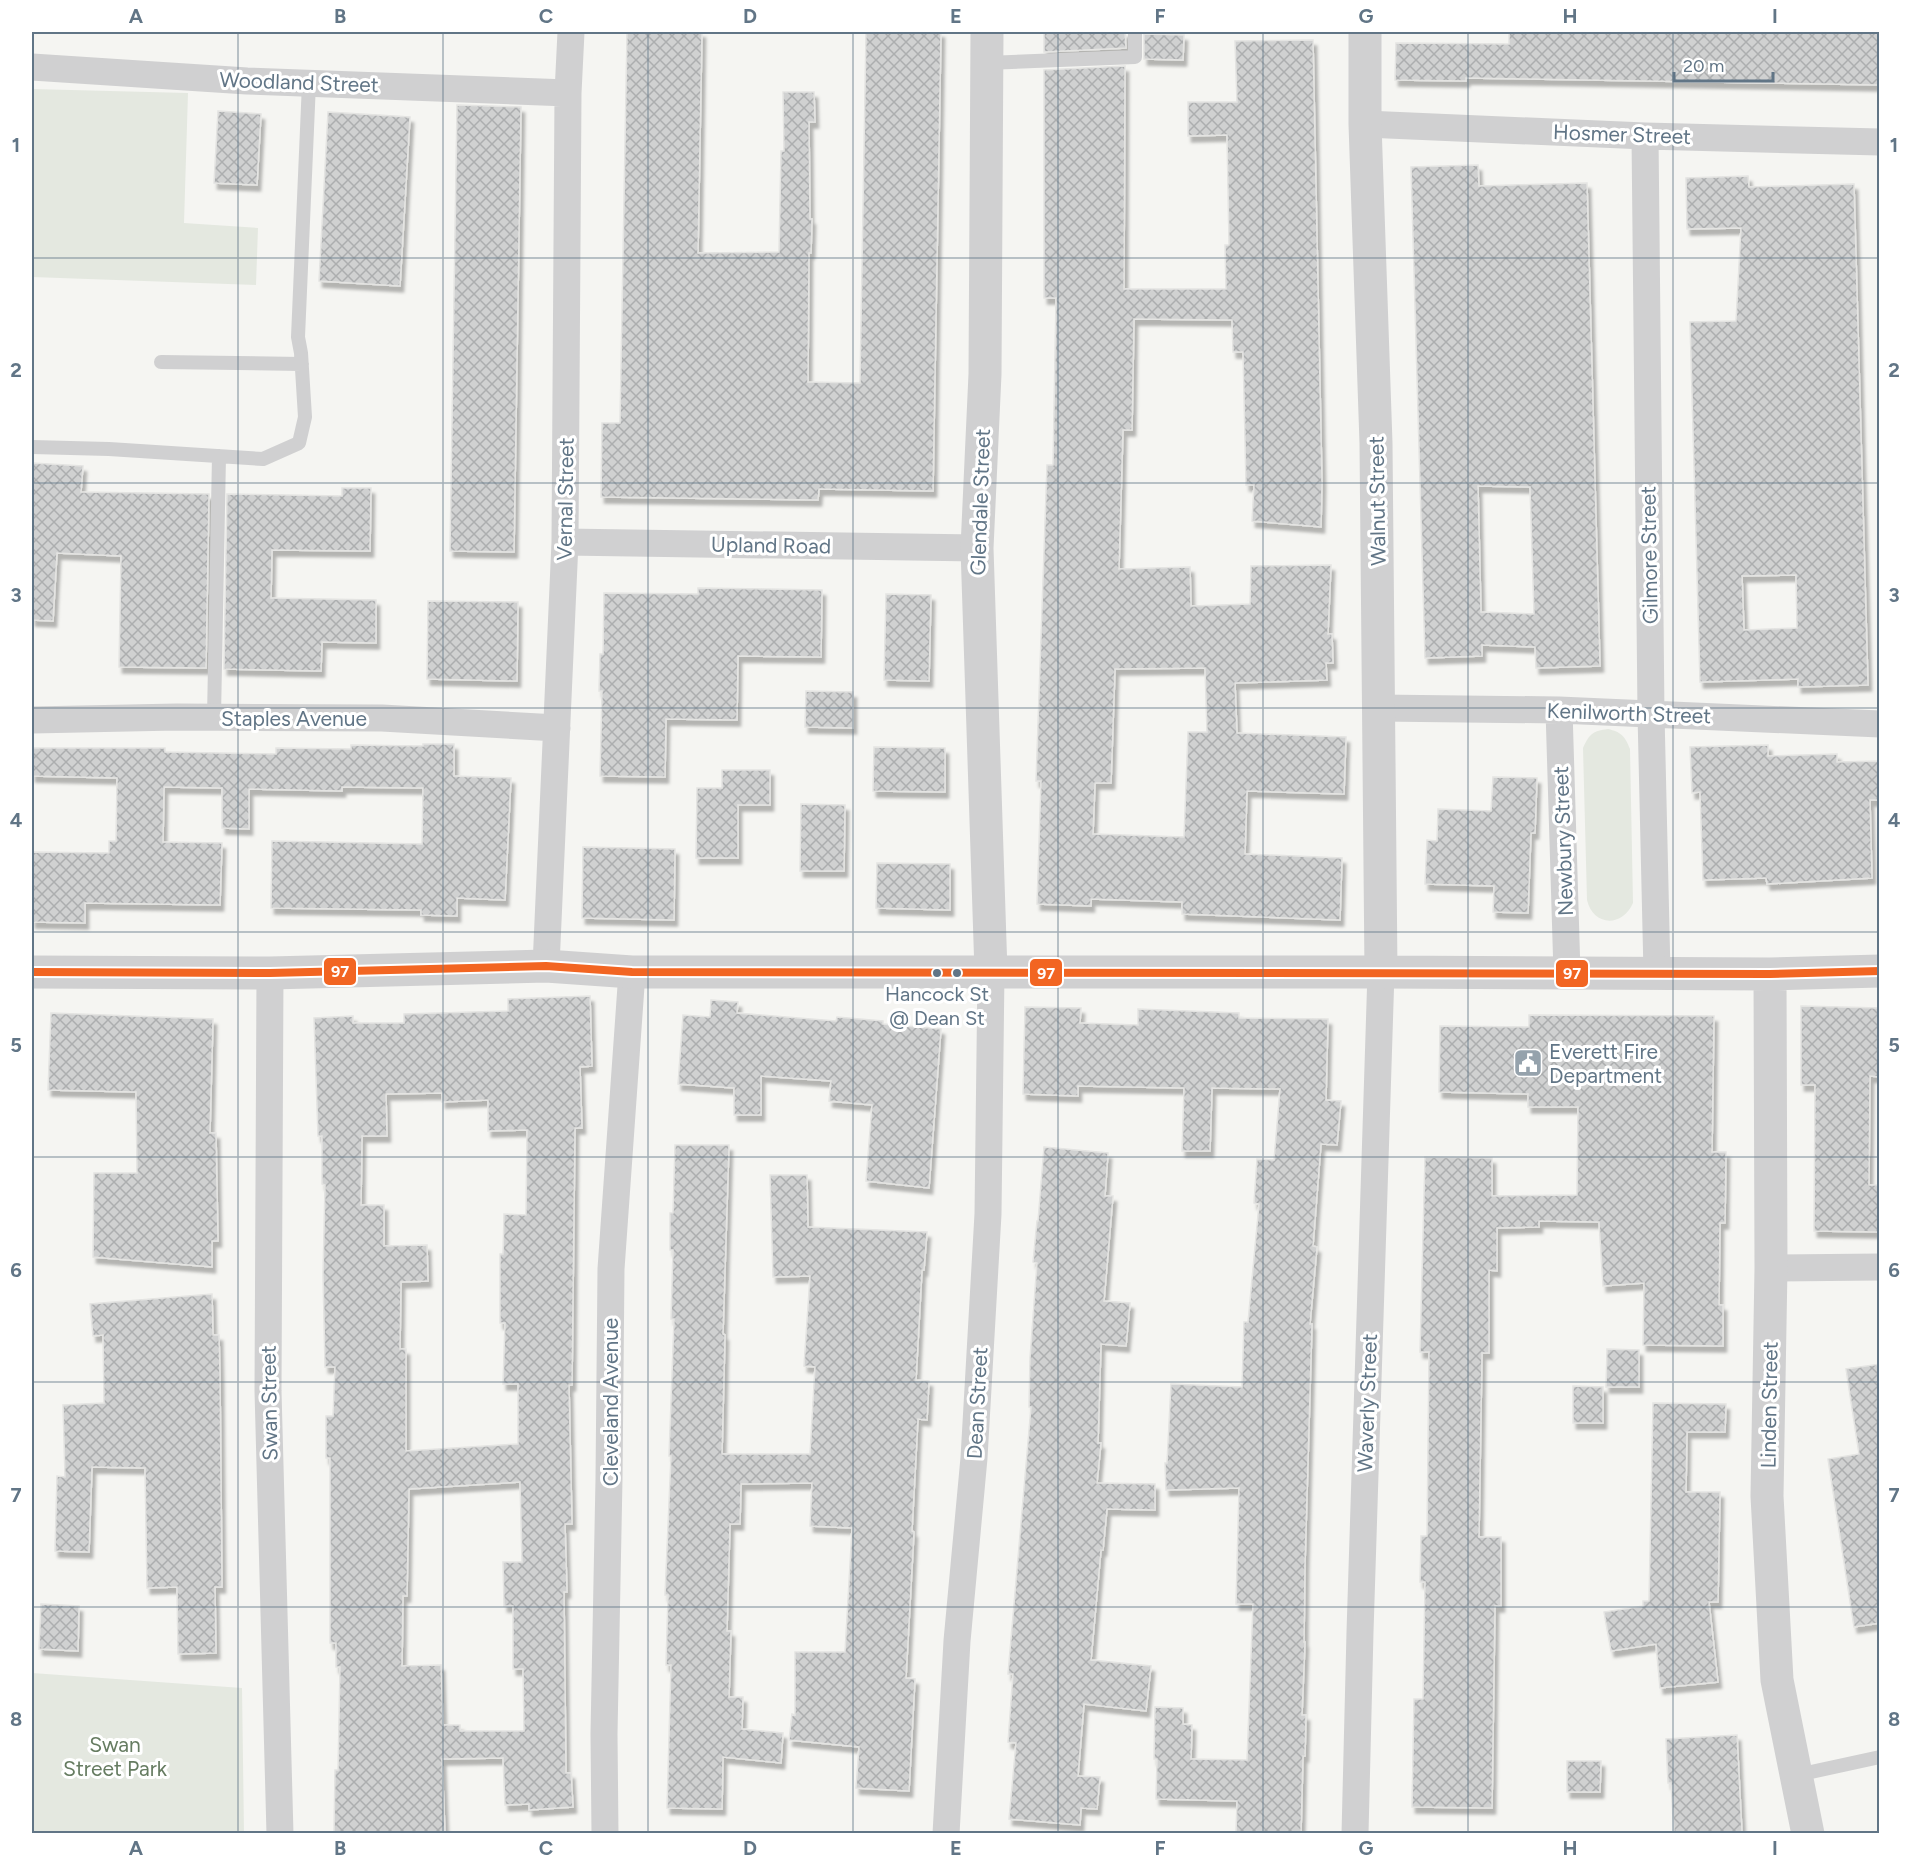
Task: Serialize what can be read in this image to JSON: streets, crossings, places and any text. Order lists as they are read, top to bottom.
{
  "streets": {
    "street": [
      "Woodland Street",
      "Hosmer Street",
      "Vernal Street",
      "Walnut Street",
      "Glendale Street",
      "Upland Road",
      "Gilmore Street",
      "Kenilworth Street",
      "Staples Avenue",
      "Newbury Street",
      "Cleveland Avenue",
      "Swan Street",
      "Dean Street",
      "Waverly Street",
      "Linden Street"
    ]
  },
  "crossings": [
    ["Woodland Street", "Vernal Street"],
    ["Hosmer Street", "Walnut Street"],
    ["Hosmer Street", "Gilmore Street"],
    ["Vernal Street", "Upland Road"],
    ["Vernal Street", "Staples Avenue"],
    ["Walnut Street", "Kenilworth Street"],
    ["Walnut Street", "Waverly Street"],
    ["Glendale Street", "Upland Road"],
    ["Glendale Street", "Dean Street"],
    ["Gilmore Street", "Kenilworth Street"],
    ["Kenilworth Street", "Newbury Street"]
  ],
  "parks": ["Swan Street Park"],
  "places": {
    "other": ["Hancock St @ Dean St"],
    "public building": ["Everett Fire Department"]
  },
  "lines": ["transit line 97"],
  "scale_bar": "20 m",
  "grid": {
    "columns": [
      "A",
      "B",
      "C",
      "D",
      "E",
      "F",
      "G",
      "H",
      "I"
    ],
    "rows": [
      "1",
      "2",
      "3",
      "4",
      "5",
      "6",
      "7",
      "8"
    ]
  }
}
